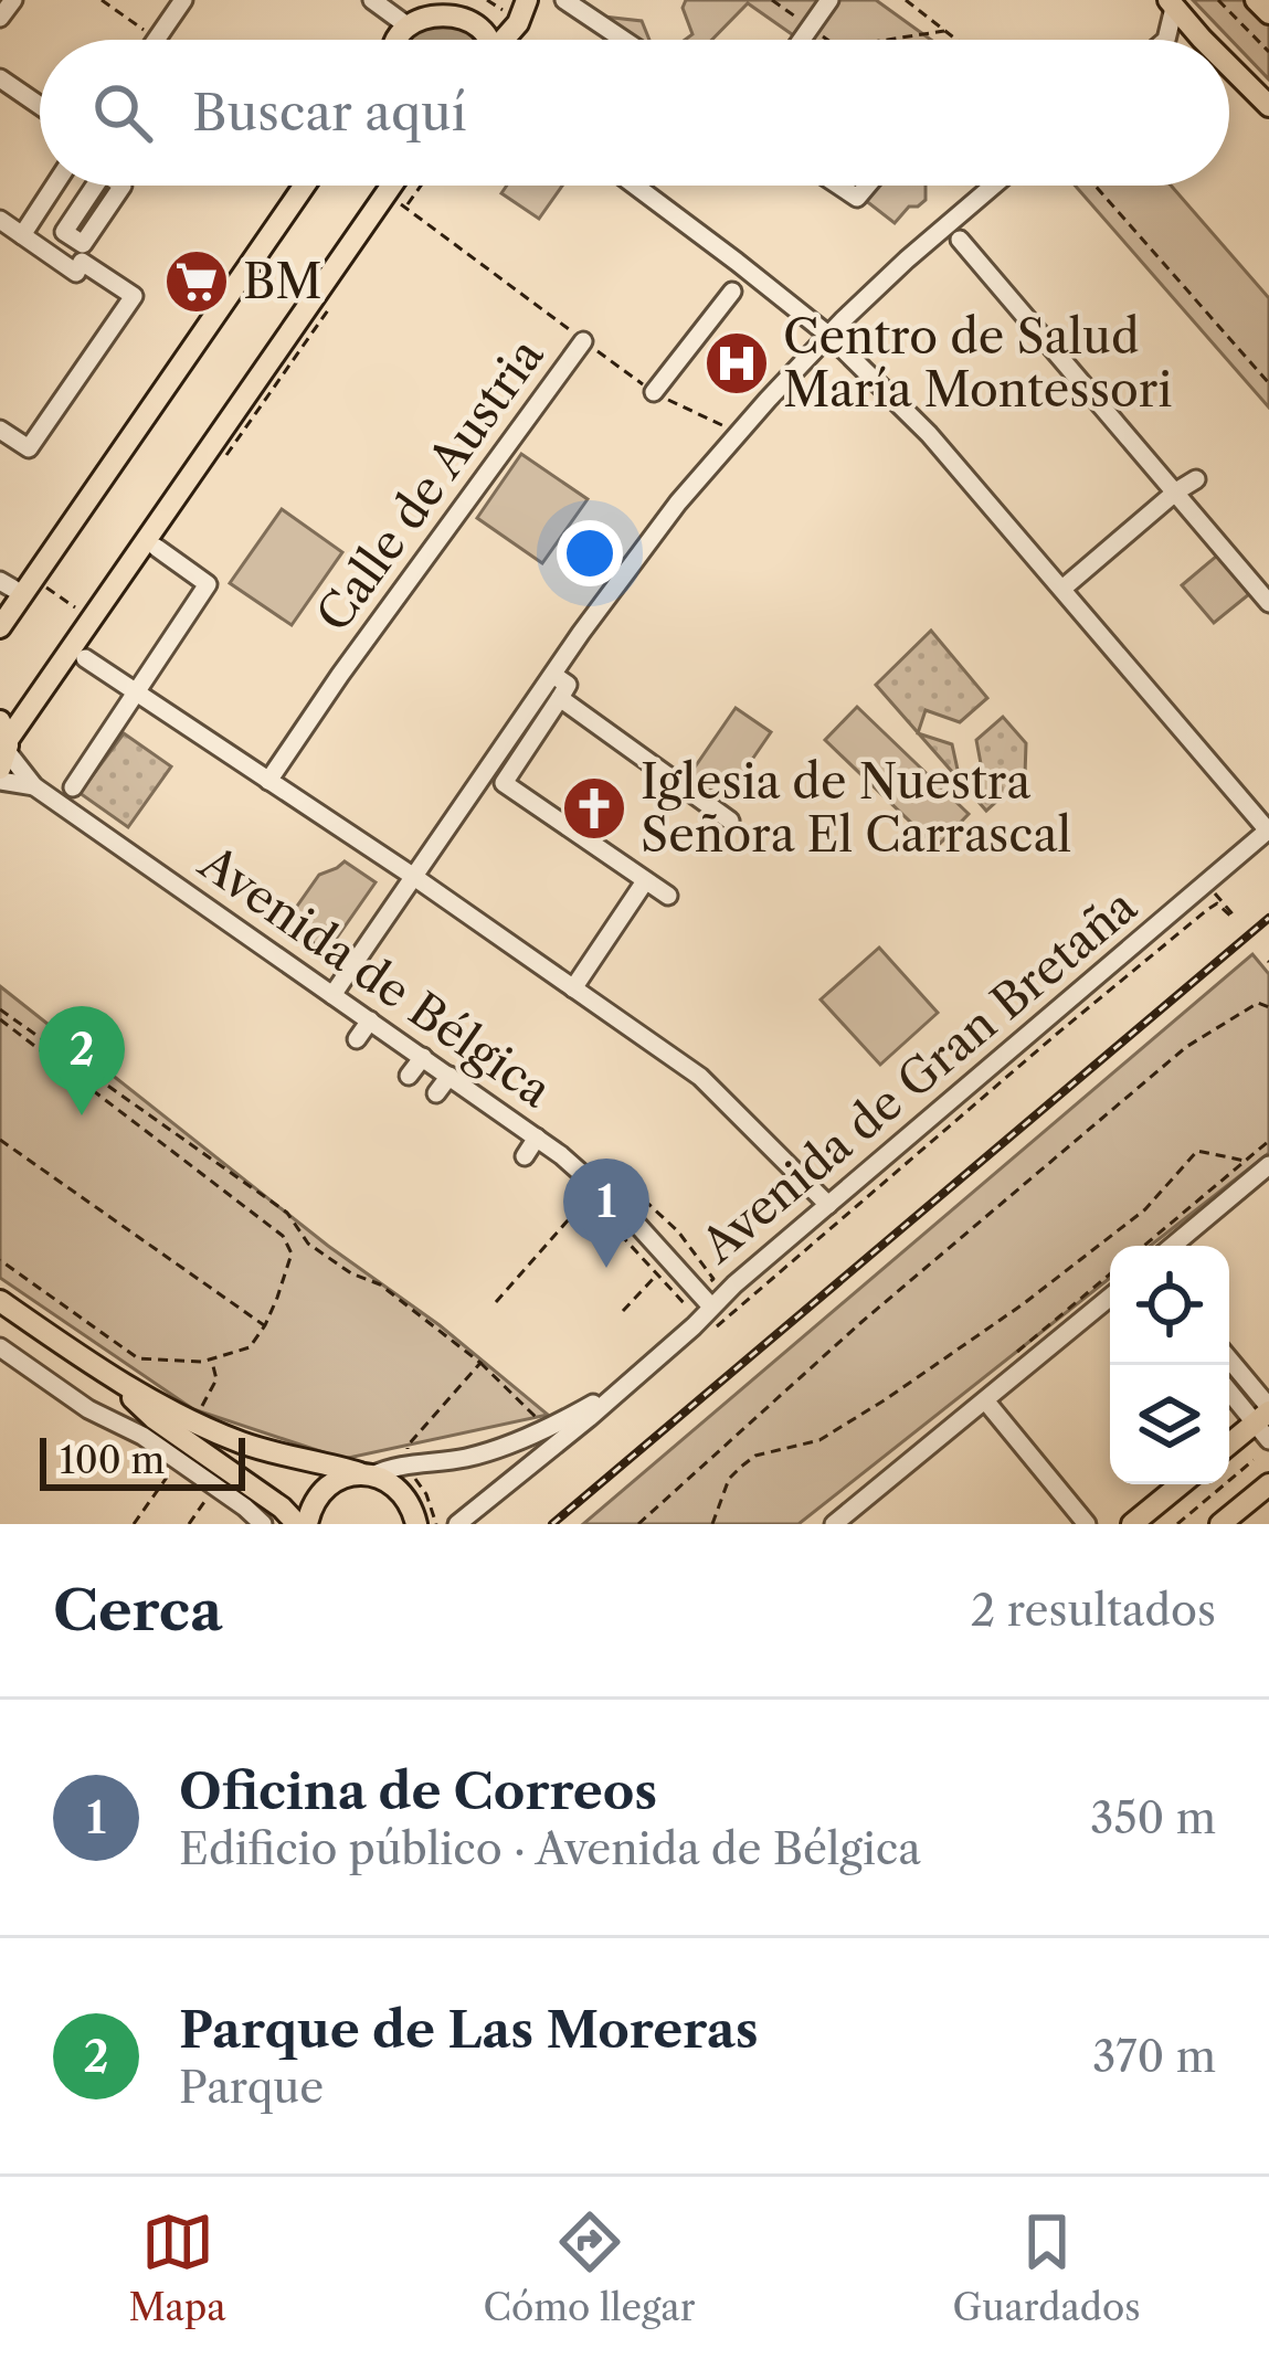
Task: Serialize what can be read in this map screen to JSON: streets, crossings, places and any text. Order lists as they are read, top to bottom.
{
  "streets": {
    "street": ["Calle de Austria", "Avenida de Bélgica", "Avenida de Gran Bretaña"]
  },
  "crossings": [
    ["Avenida de Bélgica", "Avenida de Gran Bretaña"]
  ],
  "places": {
    "supermarket": ["BM"],
    "hospital": ["Centro de Salud María Montessori"],
    "church": ["Iglesia de Nuestra Señora El Carrascal"]
  },
  "scale_bar": "100 m",
  "page": {
    "search": "Buscar aquí",
    "pins": ["2", "1"],
    "scale": "100 m",
    "heading": ["Cerca", "2 resultados"],
    "list": [
      {
        "mark": "1",
        "name": "Oficina de Correos",
        "note": "Edificio público · Avenida de Bélgica",
        "value": "350 m"
      },
      {
        "mark": "2",
        "name": "Parque de Las Moreras",
        "note": "Parque",
        "value": "370 m"
      }
    ],
    "nav": ["Mapa", "Cómo llegar", "Guardados"]
  }
}
